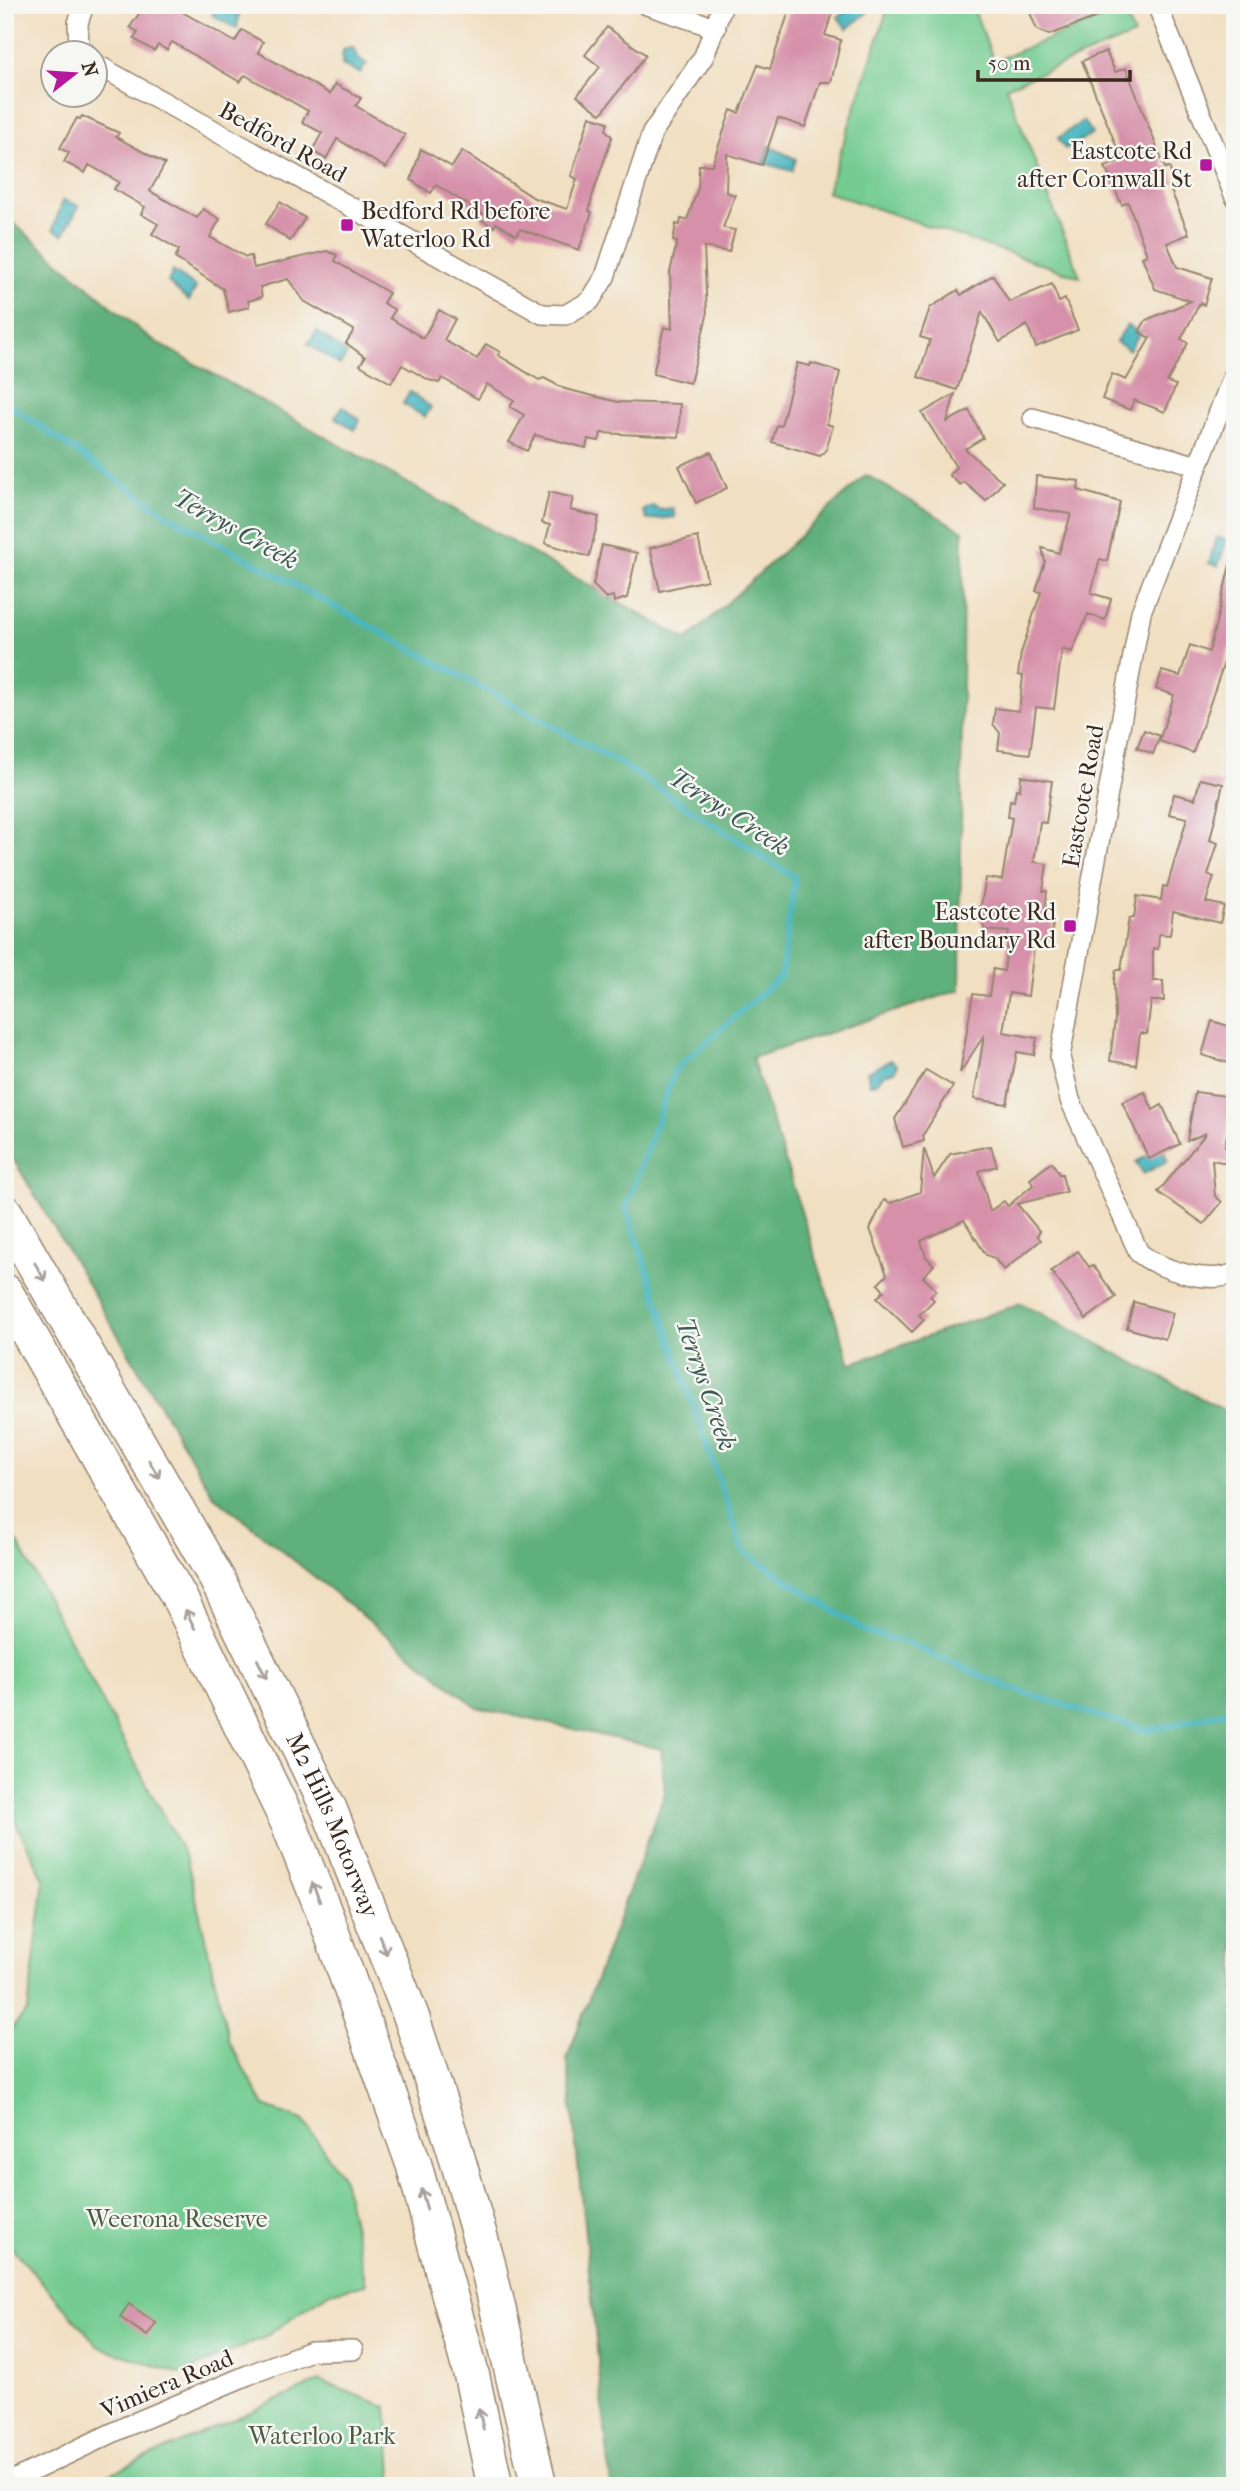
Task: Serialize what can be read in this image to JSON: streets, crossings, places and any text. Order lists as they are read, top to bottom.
{
  "streets": {
    "highway": ["M2 Hills Motorway"],
    "street": ["Bedford Road", "Eastcote Road", "Vimiera Road"]
  },
  "water": ["Terrys Creek"],
  "parks": ["Weerona Reserve", "Waterloo Park"],
  "places": {
    "transit": ["Eastcote Rd after Cornwall St", "Bedford Rd before Waterloo Rd", "Eastcote Rd after Boundary Rd"]
  },
  "scale_bar": "50 m",
  "north": "right"
}
